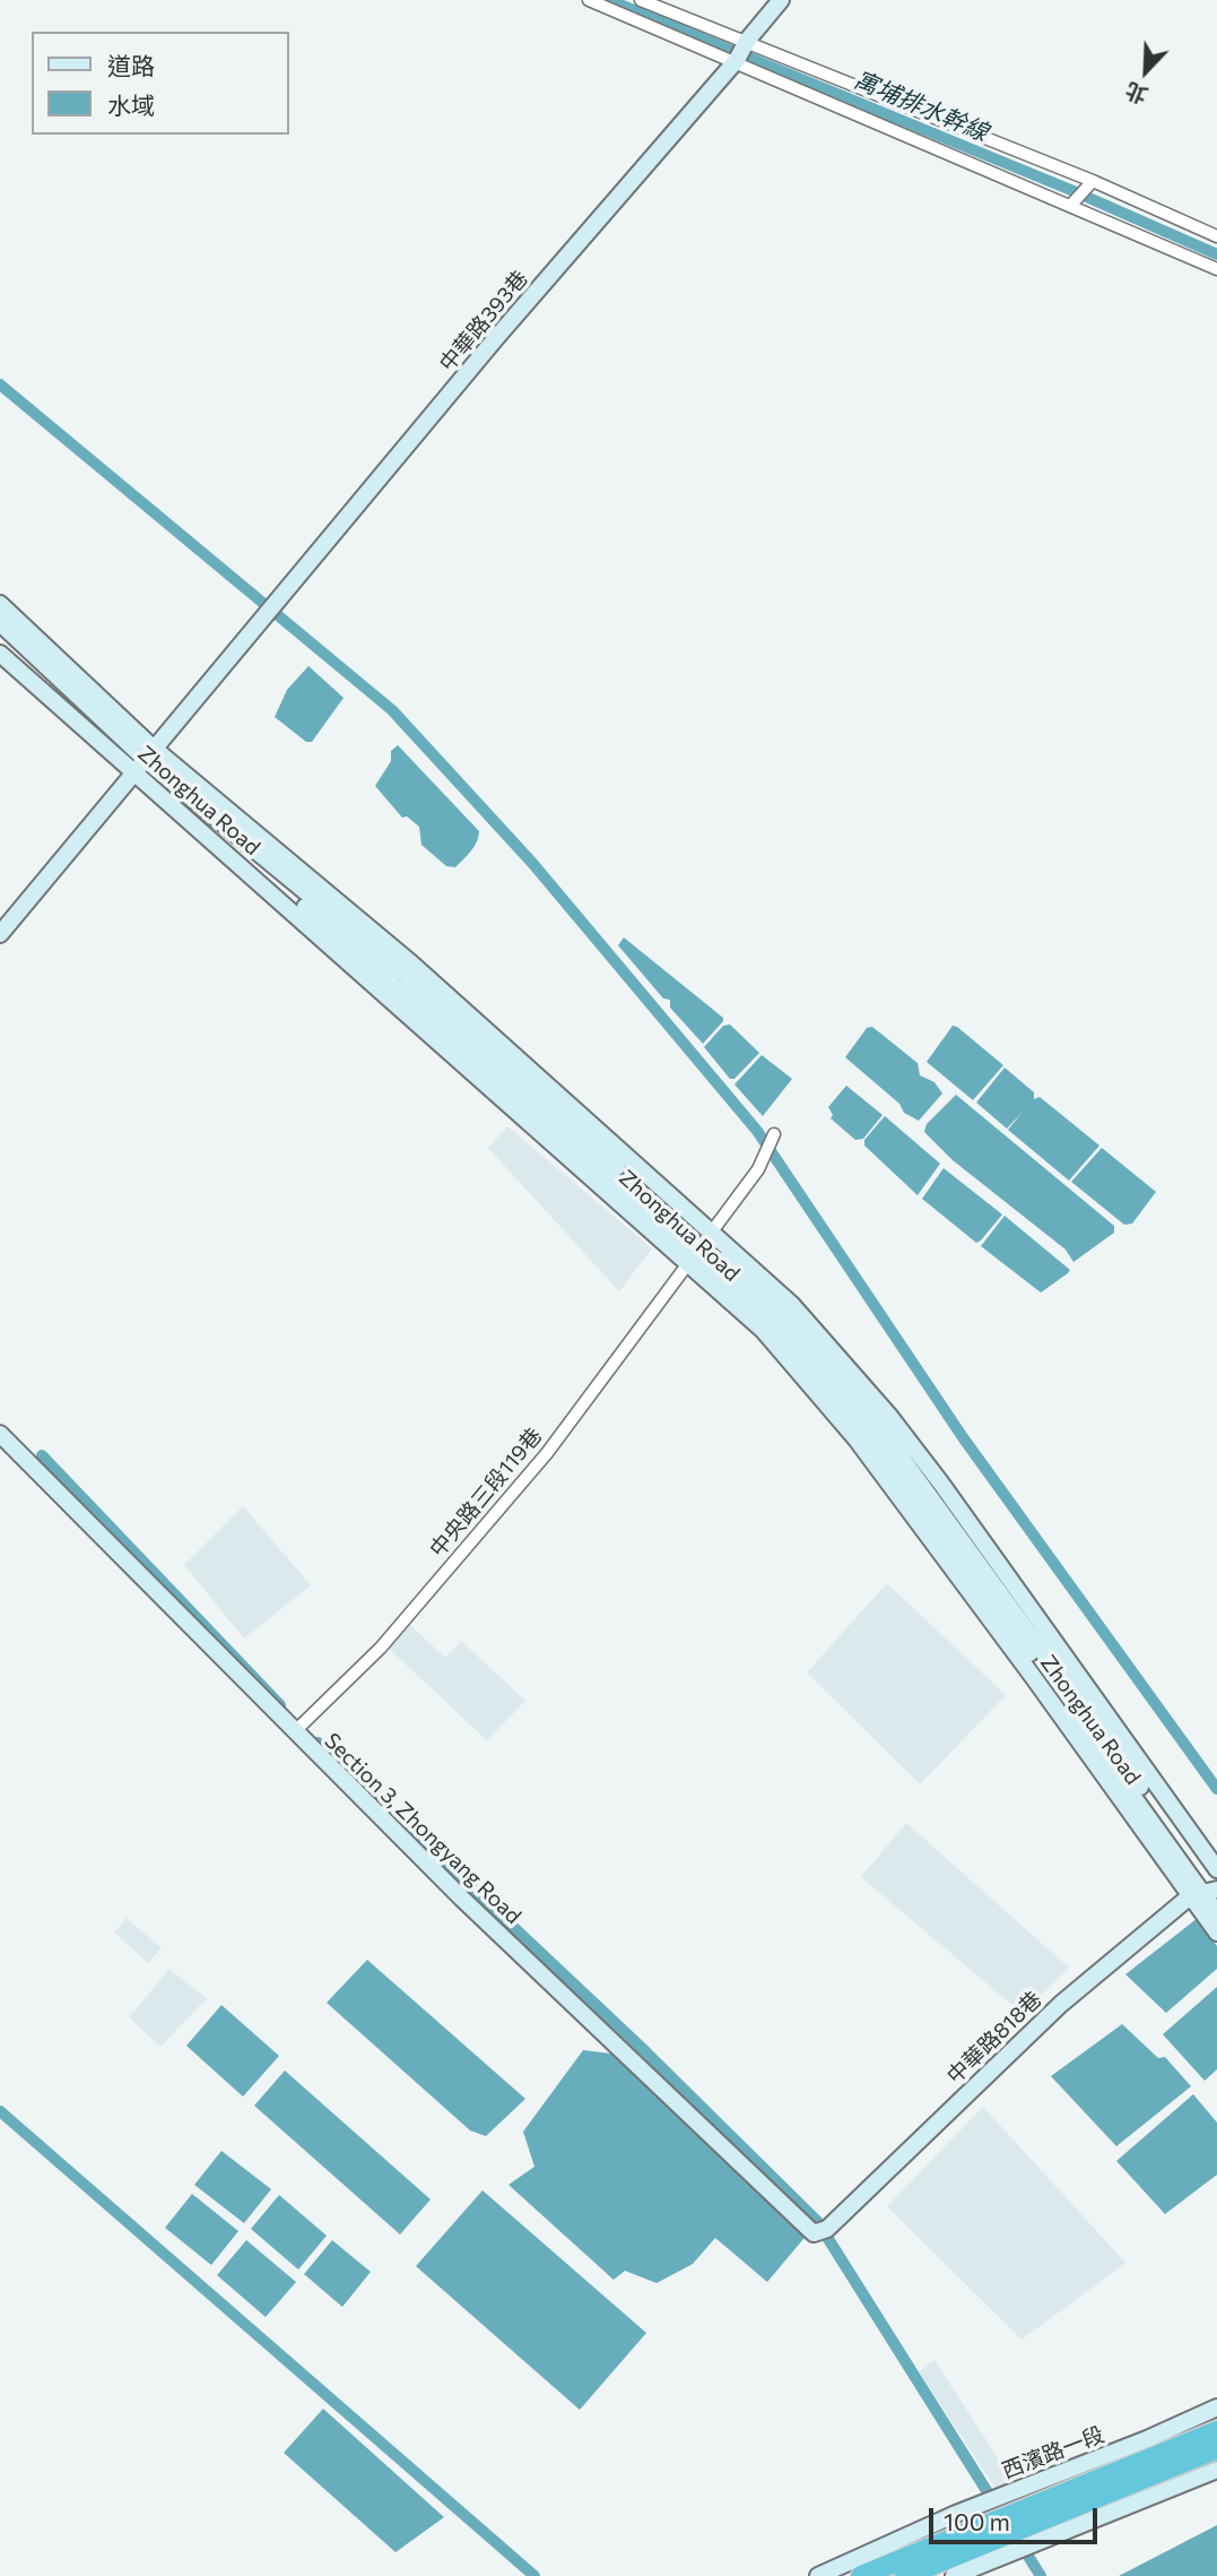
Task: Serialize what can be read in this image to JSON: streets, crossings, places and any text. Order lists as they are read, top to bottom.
{
  "streets": {
    "main road": [
      "中華路393巷",
      "Zhonghua Road",
      "Section 3, Zhongyang Road",
      "中華路818巷",
      "西濱路一段"
    ],
    "street": ["中央路三段119巷"]
  },
  "crossings": [
    ["中華路393巷", "Zhonghua Road"],
    ["Zhonghua Road", "中央路三段119巷"],
    ["Zhonghua Road", "中華路818巷"],
    ["中央路三段119巷", "Section 3, Zhongyang Road"],
    ["Section 3, Zhongyang Road", "中華路818巷"]
  ],
  "water": ["寓埔排水幹線"],
  "legend": ["道路", "水域"],
  "scale_bar": "100 m",
  "north": "bottom left"
}
